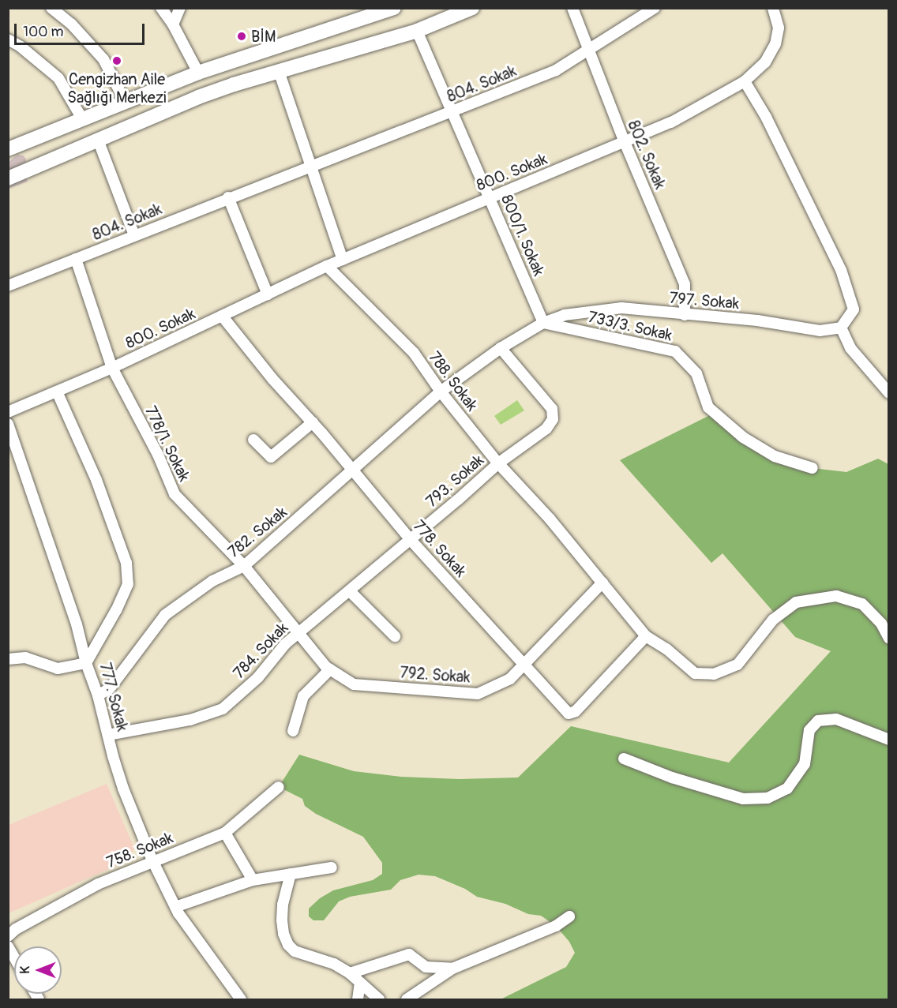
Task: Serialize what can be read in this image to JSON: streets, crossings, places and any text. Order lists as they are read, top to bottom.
{
  "streets": {
    "street": [
      "804. Sokak",
      "802. Sokak",
      "800. Sokak",
      "800/1. Sokak",
      "797. Sokak",
      "733/3. Sokak",
      "788. Sokak",
      "778/1. Sokak",
      "793. Sokak",
      "782. Sokak",
      "778. Sokak",
      "784. Sokak",
      "792. Sokak",
      "777. Sokak",
      "758. Sokak"
    ]
  },
  "crossings": [
    ["804. Sokak", "802. Sokak"],
    ["804. Sokak", "800/1. Sokak"],
    ["804. Sokak", "778/1. Sokak"],
    ["802. Sokak", "800. Sokak"],
    ["802. Sokak", "797. Sokak"],
    ["800. Sokak", "800/1. Sokak"],
    ["800. Sokak", "788. Sokak"],
    ["800. Sokak", "778/1. Sokak"],
    ["800. Sokak", "778. Sokak"],
    ["800. Sokak", "777. Sokak"],
    ["800/1. Sokak", "797. Sokak"],
    ["800/1. Sokak", "733/3. Sokak"],
    ["797. Sokak", "733/3. Sokak"],
    ["788. Sokak", "793. Sokak"],
    ["788. Sokak", "782. Sokak"],
    ["788. Sokak", "792. Sokak"],
    ["778/1. Sokak", "782. Sokak"],
    ["778/1. Sokak", "784. Sokak"],
    ["778/1. Sokak", "792. Sokak"],
    ["793. Sokak", "778. Sokak"],
    ["793. Sokak", "784. Sokak"],
    ["782. Sokak", "778. Sokak"],
    ["782. Sokak", "777. Sokak"],
    ["778. Sokak", "784. Sokak"],
    ["778. Sokak", "792. Sokak"],
    ["784. Sokak", "792. Sokak"],
    ["784. Sokak", "777. Sokak"],
    ["777. Sokak", "758. Sokak"]
  ],
  "places": ["BİM", "Cengizhan Aile Sağlığı Merkezi"],
  "scale_bar": "100 m",
  "north": "left"
}
